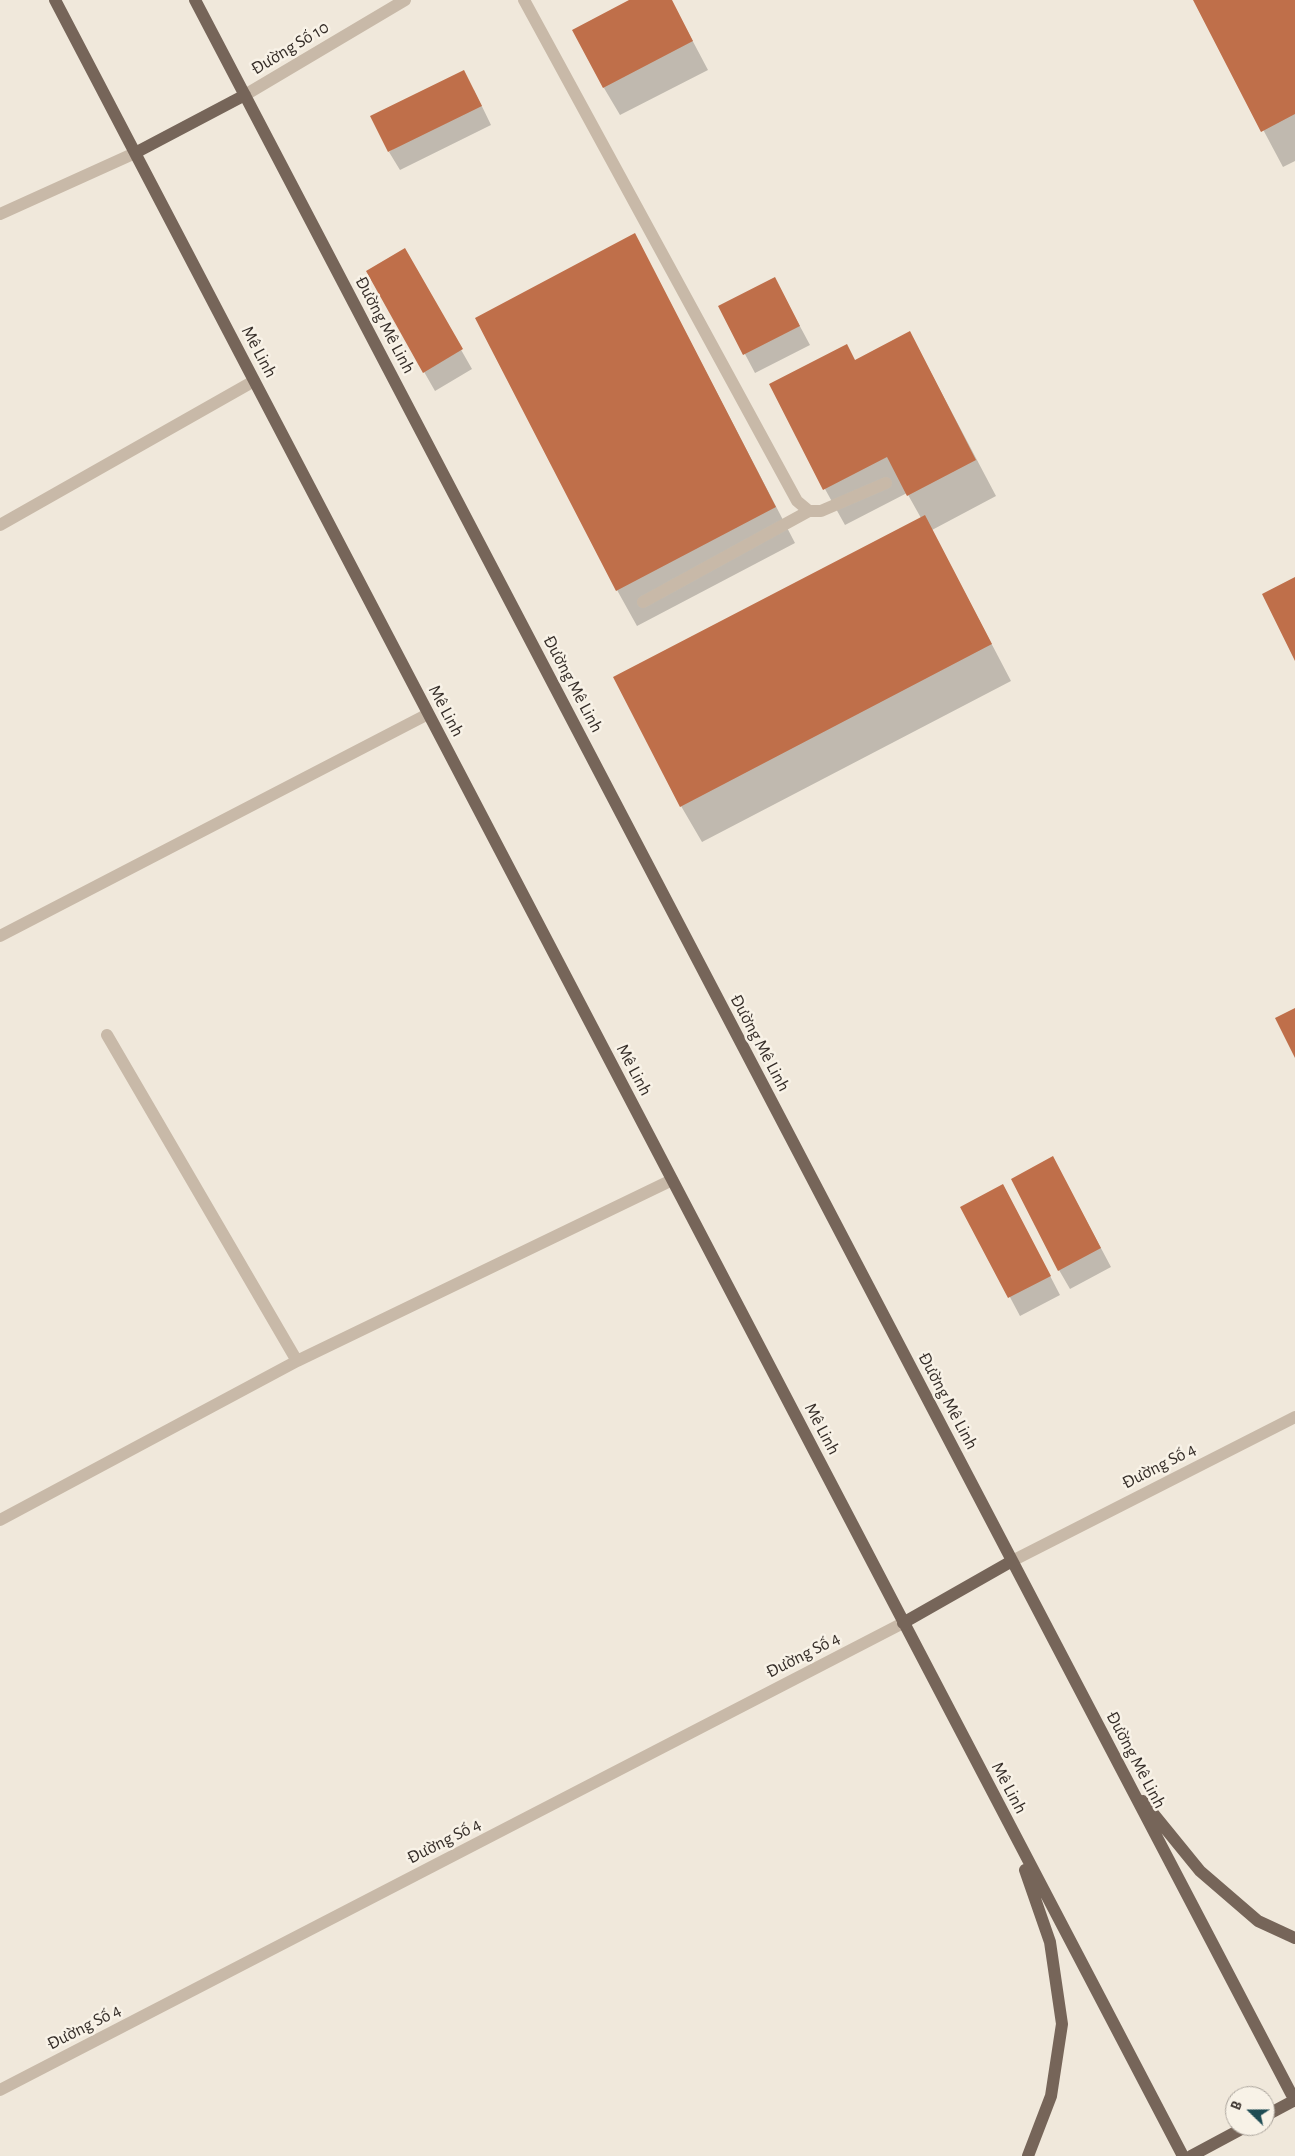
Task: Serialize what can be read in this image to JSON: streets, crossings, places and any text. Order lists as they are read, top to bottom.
{
  "streets": {
    "main road": ["Đường Mê Linh", "Mê Linh"],
    "street": ["Đường Số 10", "Đường Số 4"]
  },
  "crossings": [
    ["Đường Số 10", "Đường Mê Linh"],
    ["Đường Mê Linh", "Đường Số 4"],
    ["Mê Linh", "Đường Số 4"]
  ],
  "north": "left"
}
